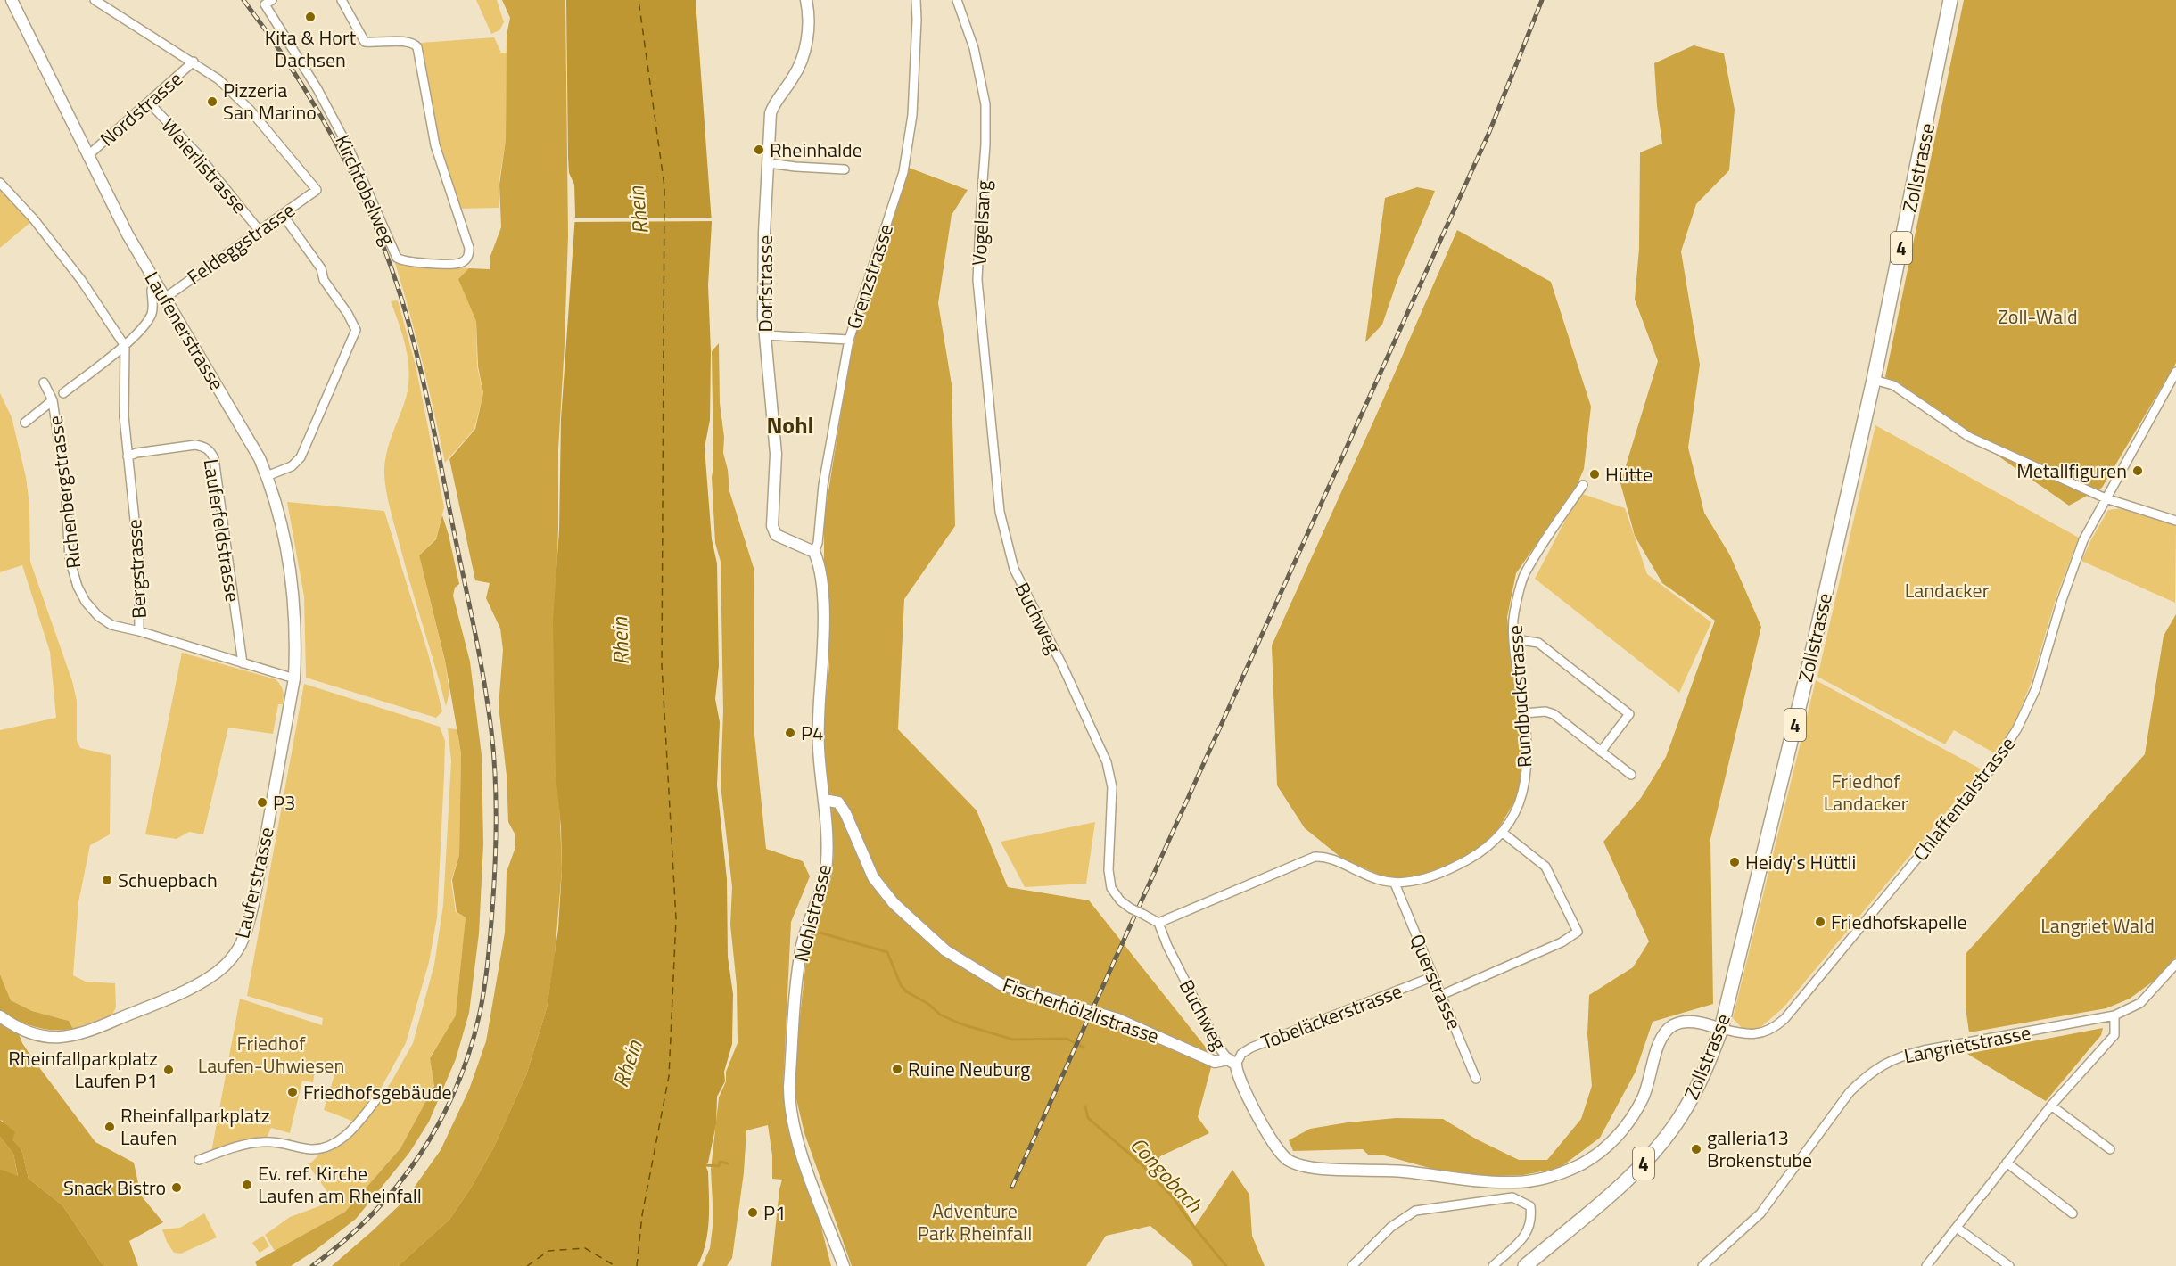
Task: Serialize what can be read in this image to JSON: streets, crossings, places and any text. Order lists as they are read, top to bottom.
{
  "streets": {
    "main road": ["Zollstrasse", "4"],
    "street": [
      "Nordstrasse",
      "Weierlistrasse",
      "Kirchtobelweg",
      "Vogelsang",
      "Feldeggstrasse",
      "Grenzstrasse",
      "Dorfstrasse",
      "Laufenerstrasse",
      "Richenbergstrasse",
      "Lauferfeldstrasse",
      "Bergstrasse",
      "Buchweg",
      "Rundbuckstrasse",
      "Chlaffentalstrasse",
      "Lauferstrasse",
      "Nohlstrasse",
      "Querstrasse",
      "Fischerhölzlistrasse",
      "Tobeläckerstrasse",
      "Langrietstrasse"
    ]
  },
  "crossings": [
    ["Nordstrasse", "Weierlistrasse"],
    ["Nordstrasse", "Feldeggstrasse"],
    ["Nordstrasse", "Laufenerstrasse"],
    ["Weierlistrasse", "Feldeggstrasse"],
    ["Zollstrasse", "Buchweg"],
    ["Zollstrasse", "Chlaffentalstrasse"],
    ["Vogelsang", "Buchweg"],
    ["Feldeggstrasse", "Laufenerstrasse"],
    ["Grenzstrasse", "Dorfstrasse"],
    ["Grenzstrasse", "Nohlstrasse"],
    ["Dorfstrasse", "Nohlstrasse"],
    ["Laufenerstrasse", "Bergstrasse"],
    ["Laufenerstrasse", "Lauferstrasse"],
    ["Richenbergstrasse", "Bergstrasse"],
    ["Lauferfeldstrasse", "Bergstrasse"],
    ["Bergstrasse", "Lauferstrasse"],
    ["Buchweg", "Rundbuckstrasse"],
    ["Buchweg", "Chlaffentalstrasse"],
    ["Buchweg", "Fischerhölzlistrasse"],
    ["Buchweg", "Tobeläckerstrasse"],
    ["Rundbuckstrasse", "Querstrasse"],
    ["Nohlstrasse", "Fischerhölzlistrasse"],
    ["Querstrasse", "Tobeläckerstrasse"],
    ["Fischerhölzlistrasse", "Tobeläckerstrasse"]
  ],
  "districts": ["Nohl"],
  "water": ["Rhein", "Congobach"],
  "parks": [
    "Zoll-Wald",
    "Landacker",
    "Friedhof Landacker",
    "Langriet Wald",
    "Friedhof Laufen-Uhwiesen",
    "Adventure Park Rheinfall"
  ],
  "places": [
    "Kita & Hort Dachsen",
    "Pizzeria San Marino",
    "Rheinhalde",
    "Metallfiguren",
    "Hütte",
    "P4",
    "P3",
    "Heidy's Hüttli",
    "Schuepbach",
    "Friedhofskapelle",
    "Ruine Neuburg",
    "Rheinfallparkplatz Laufen P1",
    "Friedhofsgebäude",
    "Rheinfallparkplatz Laufen",
    "galleria13 Brokenstube",
    "Ev. ref. Kirche Laufen am Rheinfall",
    "Snack Bistro",
    "P1"
  ]
}
